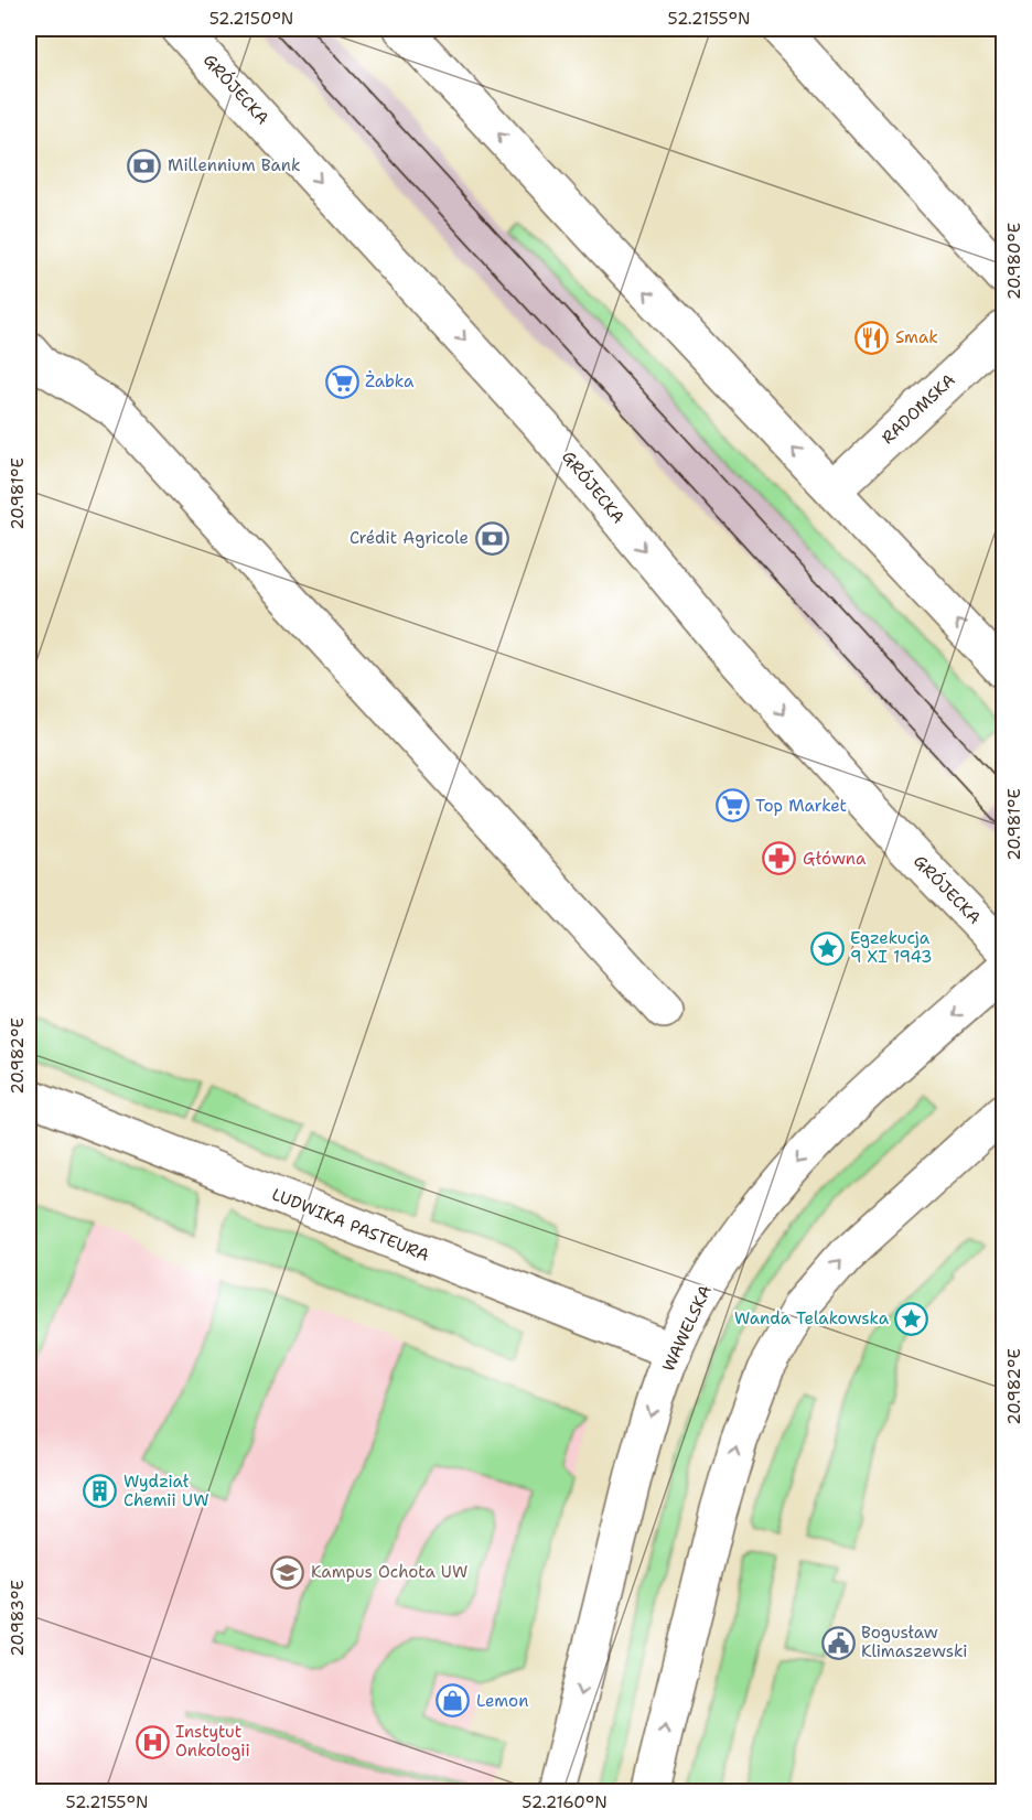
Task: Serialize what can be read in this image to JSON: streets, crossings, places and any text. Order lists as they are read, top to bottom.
{
  "streets": {
    "main road": [
      "GRÓJECKA",
      "RADOMSKA",
      "LUDWIKA PASTEURA",
      "WAWELSKA"
    ]
  },
  "crossings": [
    ["LUDWIKA PASTEURA", "WAWELSKA"]
  ],
  "places": {
    "bank": ["Millennium Bank", "Crédit Agricole"],
    "restaurant": ["Smak"],
    "supermarket": ["Żabka", "Top Market"],
    "pharmacy": ["Główna"],
    "place": ["Egzekucja 9 XI 1943", "Wanda Telakowska"],
    "building": ["Wydział Chemii UW"],
    "school or university": ["Kampus Ochota UW"],
    "public building": ["Bogusław Klimaszewski"],
    "shop": ["Lemon"],
    "hospital": ["Instytut Onkologii"]
  },
  "coordinates": [
    "52.2150°N",
    "52.2155°N",
    "20.980°E",
    "20.981°E",
    "20.982°E",
    "20.983°E",
    "52.2160°N"
  ]
}
